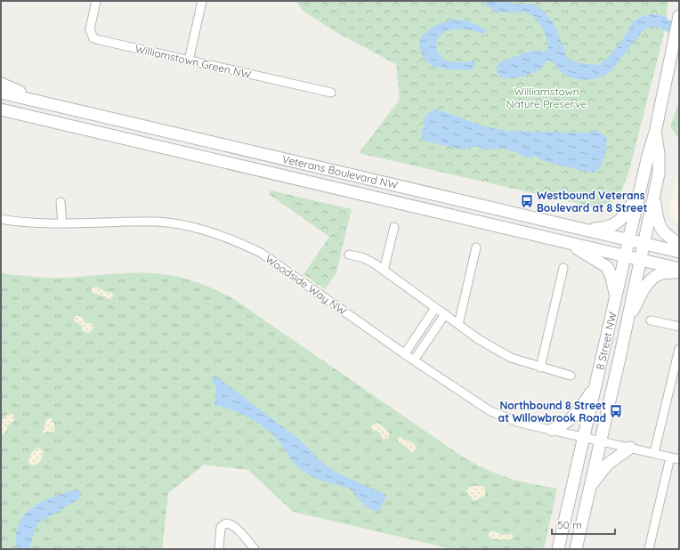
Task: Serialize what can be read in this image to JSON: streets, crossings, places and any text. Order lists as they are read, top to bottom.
{
  "streets": {
    "main road": ["Veterans Boulevard NW", "8 Street NW"],
    "street": ["Williamstown Green NW", "Woodside Way NW"]
  },
  "crossings": [
    ["Veterans Boulevard NW", "8 Street NW"],
    ["Woodside Way NW", "8 Street NW"]
  ],
  "parks": ["Williamstown Nature Preserve"],
  "places": {
    "bus stop": ["Westbound Veterans Boulevard at 8 Street", "Northbound 8 Street at Willowbrook Road"]
  },
  "scale_bar": "50 m"
}
